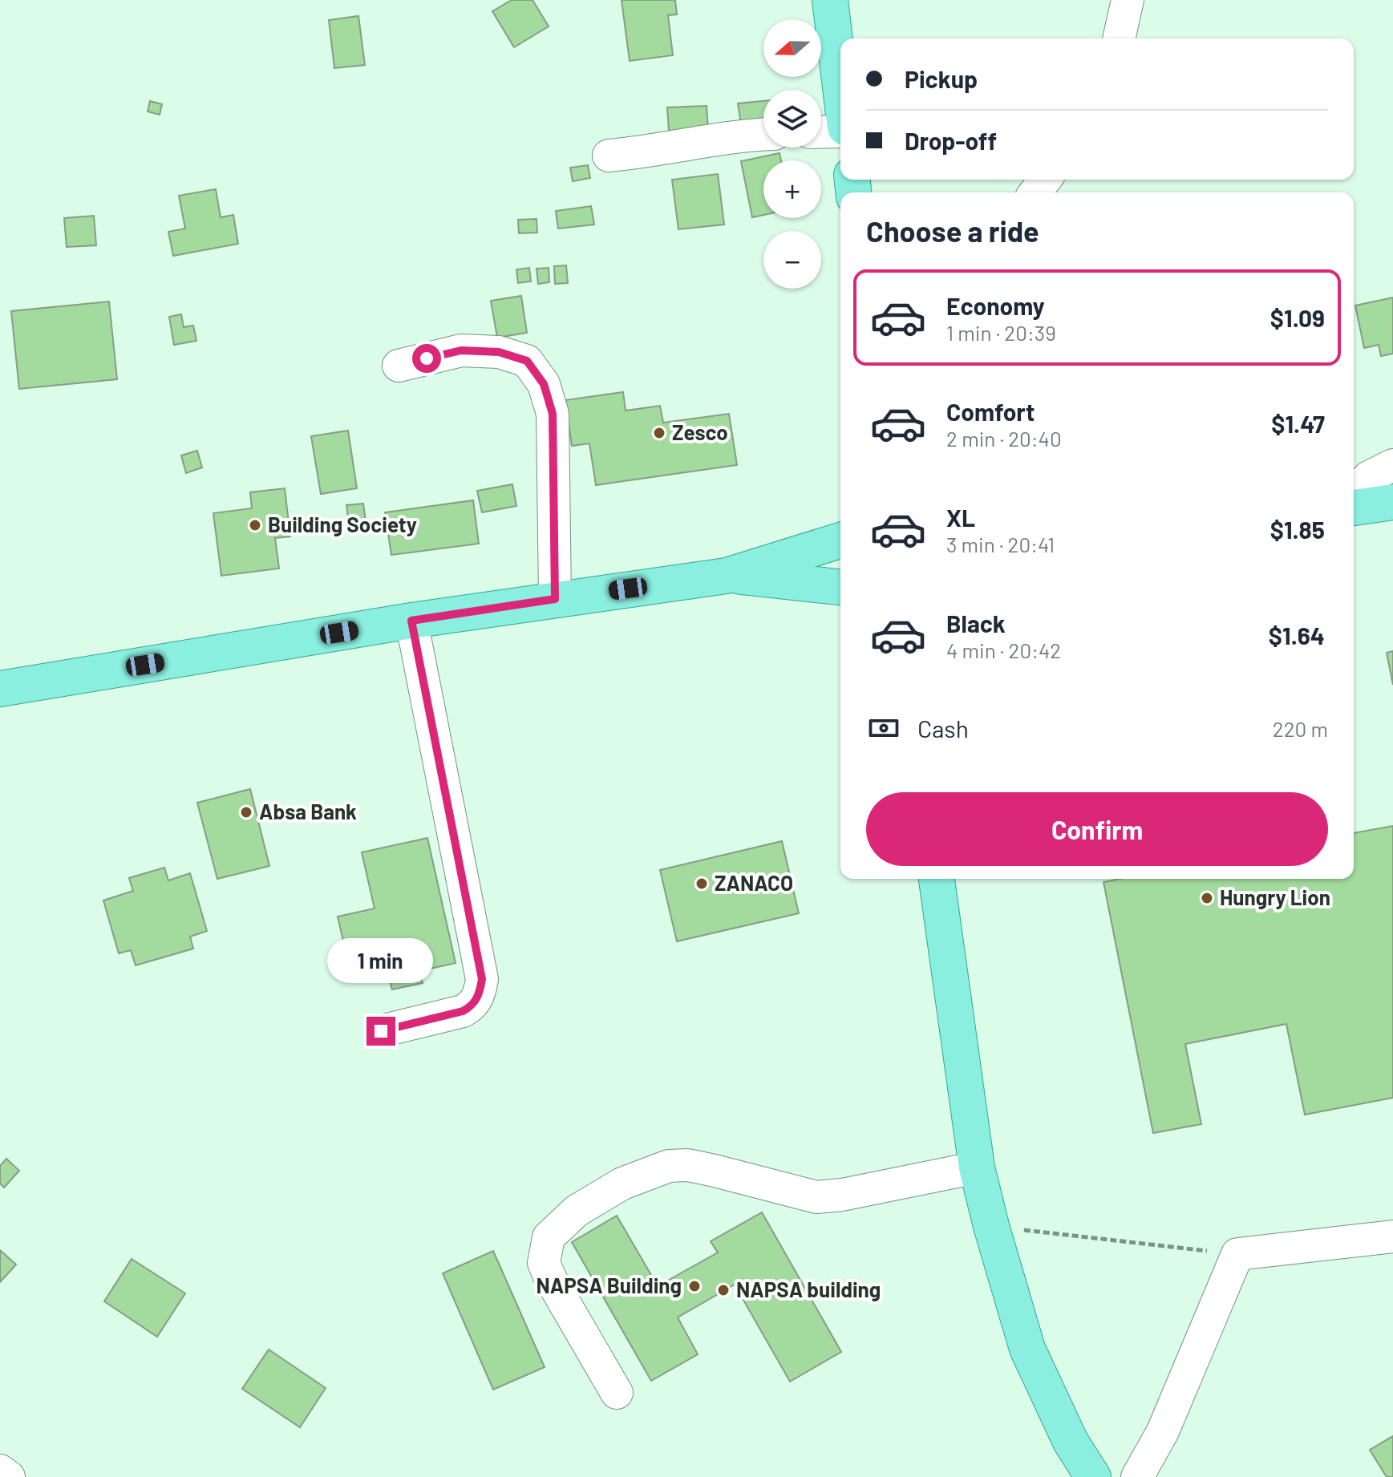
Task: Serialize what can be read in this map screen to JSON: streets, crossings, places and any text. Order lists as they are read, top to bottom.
{
  "places": [
    "Zesco",
    "Building Society",
    "Absa Bank",
    "ZANACO",
    "Hungry Lion",
    "NAPSA Building",
    "NAPSA building"
  ],
  "north": "left",
  "page": {
    "map_buttons": ["+", "−"],
    "banner": ["Pickup", "Drop-off"],
    "heading": "Choose a ride",
    "list": [
      {
        "name": "Economy",
        "note": "1 min · 20:39",
        "value": "$1.09"
      },
      {
        "name": "Comfort",
        "note": "2 min · 20:40",
        "value": "$1.47"
      },
      {
        "name": "XL",
        "note": "3 min · 20:41",
        "value": "$1.85"
      },
      {
        "name": "Black",
        "note": "4 min · 20:42",
        "value": "$1.64"
      }
    ],
    "pay": ["Cash", "220 m"],
    "buttons": "Confirm",
    "bubble": "1 min"
  }
}
